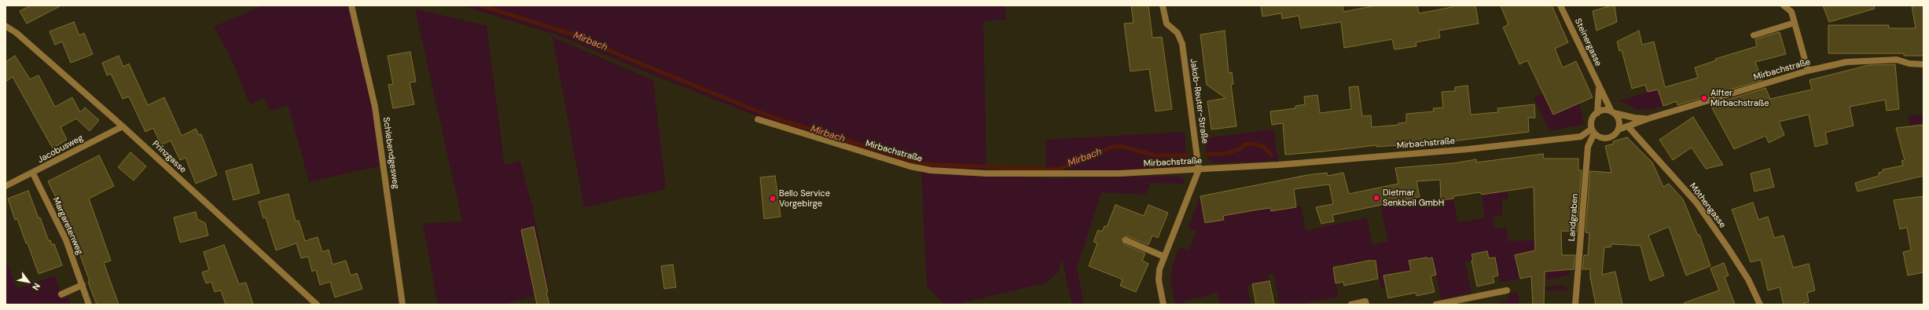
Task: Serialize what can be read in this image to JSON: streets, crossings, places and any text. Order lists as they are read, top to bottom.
{
  "streets": {
    "street": [
      "Steinergasse",
      "Mirbachstraße",
      "Jakob-Reuter-Straße",
      "Jacobusweg",
      "Schlebendgesweg",
      "Prinzgasse",
      "Möthengasse",
      "Landgraben",
      "Margaretenweg"
    ]
  },
  "crossings": [
    ["Steinergasse", "Mirbachstraße"],
    ["Steinergasse", "Landgraben"],
    ["Mirbachstraße", "Jakob-Reuter-Straße"],
    ["Mirbachstraße", "Möthengasse"],
    ["Mirbachstraße", "Landgraben"],
    ["Jacobusweg", "Prinzgasse"],
    ["Jacobusweg", "Margaretenweg"]
  ],
  "water": ["Mirbach"],
  "places": ["Alfter Mirbachstraße", "Dietmar Senkbeil GmbH", "Bello Service Vorgebirge"],
  "north": "bottom right"
}
